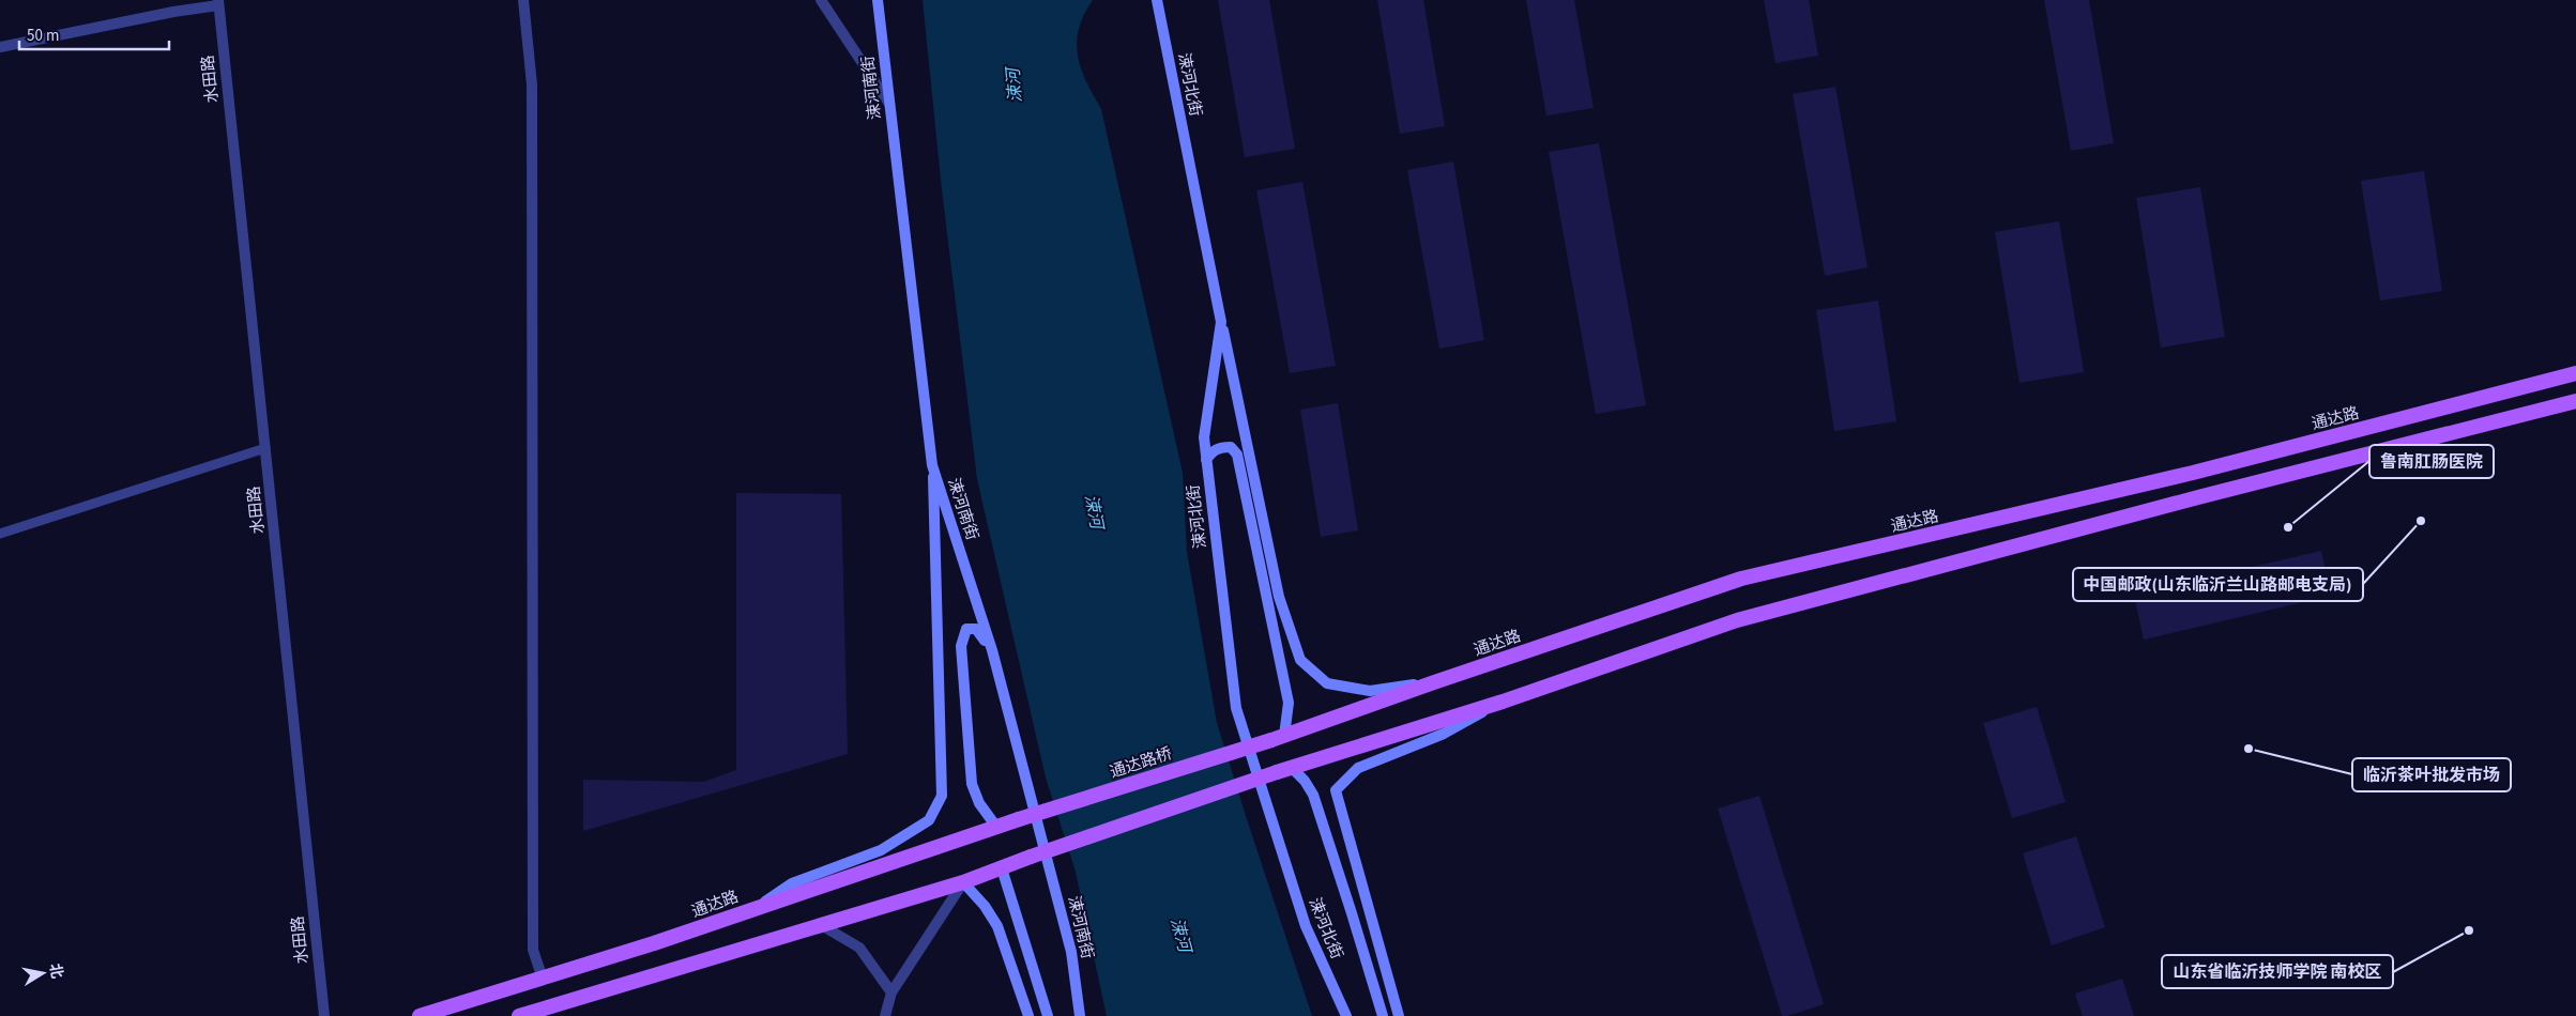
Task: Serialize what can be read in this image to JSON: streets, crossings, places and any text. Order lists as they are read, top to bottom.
{
  "streets": {
    "main road": [
      "涑河北街",
      "涑河南街",
      "通达路",
      "通达路桥"
    ],
    "street": ["水田路"]
  },
  "crossings": [
    ["通达路", "通达路桥"]
  ],
  "water": ["涑河"],
  "places": [
    "中国邮政(山东临沂兰山路邮电支局)",
    "鲁南肛肠医院",
    "临沂茶叶批发市场",
    "山东省临沂技师学院 南校区"
  ],
  "scale_bar": "50 m",
  "north": "right"
}
